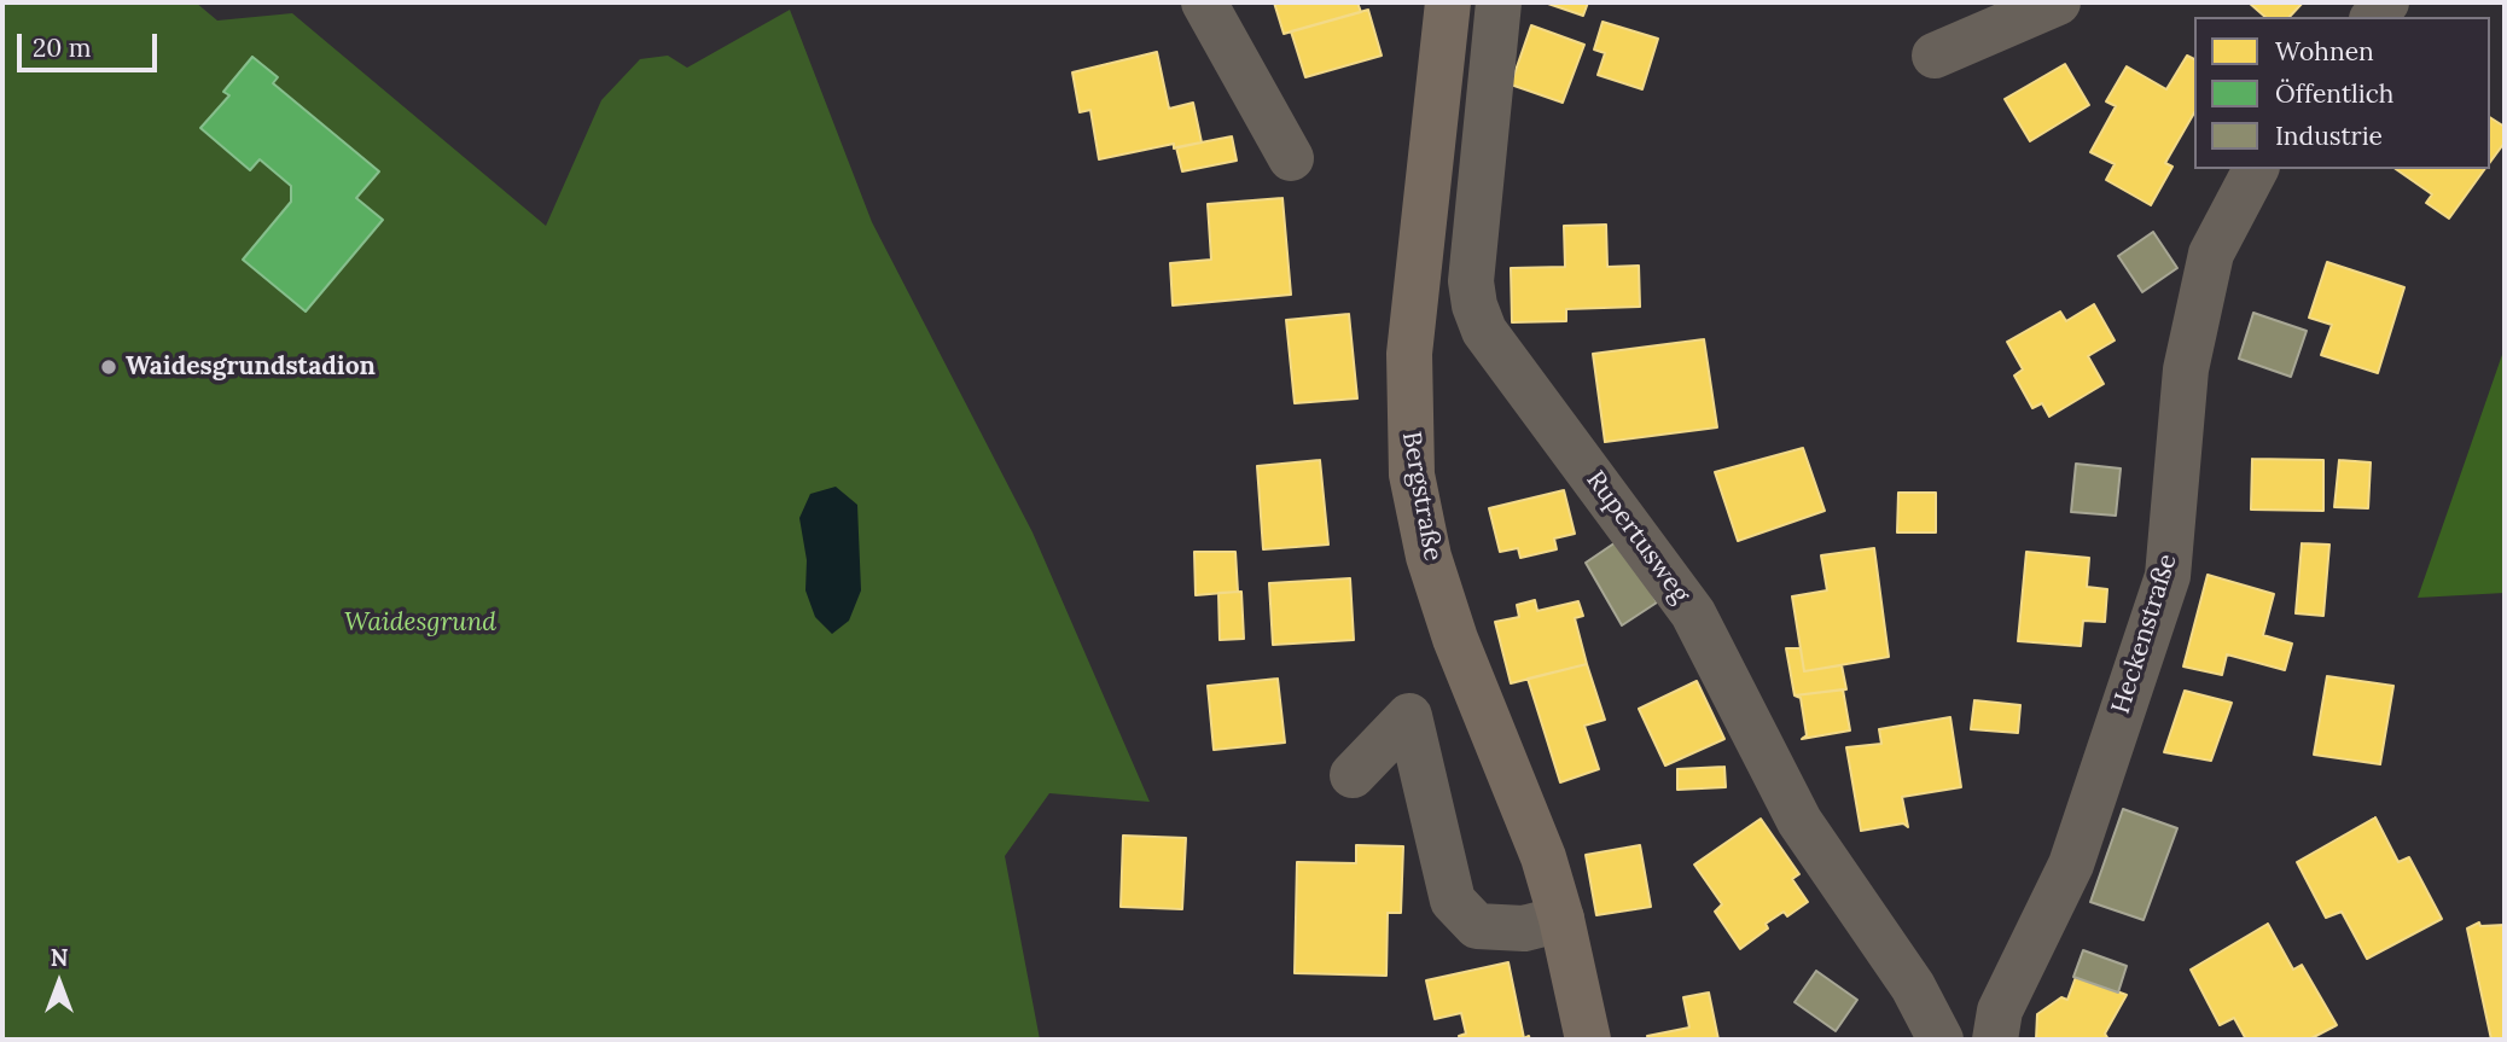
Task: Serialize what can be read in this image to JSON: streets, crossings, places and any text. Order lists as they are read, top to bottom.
{
  "streets": {
    "main road": ["Bergstraße"],
    "street": ["Rupertusweg", "Heckenstraße"]
  },
  "parks": ["Waidesgrund"],
  "places": ["Waidesgrundstadion"],
  "legend": ["Wohnen", "Öffentlich", "Industrie"],
  "scale_bar": "20 m",
  "north": "top"
}
